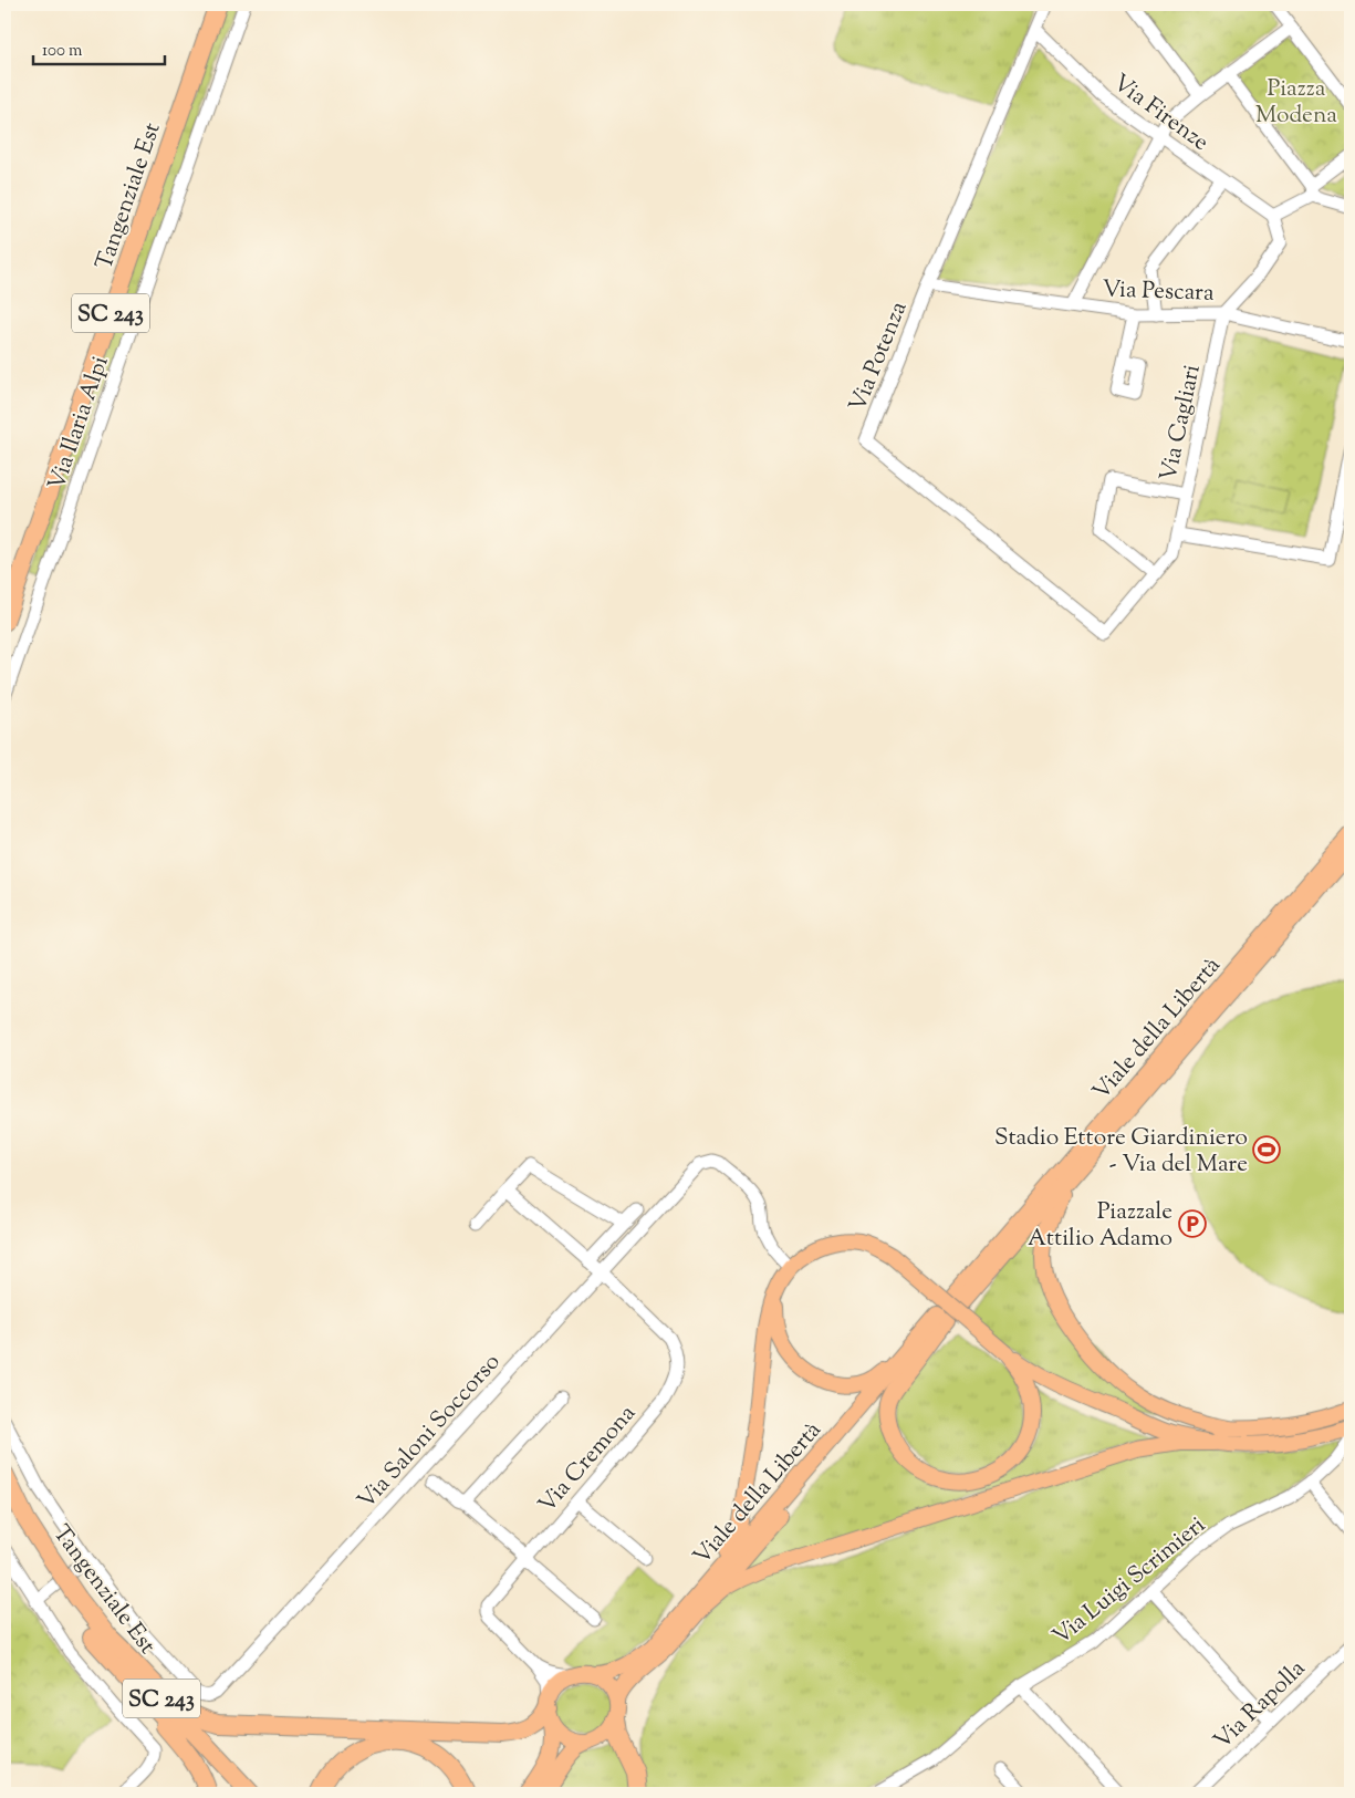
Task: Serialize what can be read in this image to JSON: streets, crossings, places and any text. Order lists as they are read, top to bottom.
{
  "streets": {
    "highway": ["Tangenziale Est", "SC 243"],
    "main road": ["Viale della Libertà"],
    "street": [
      "Via Firenze",
      "Via Pescara",
      "Via Potenza",
      "Via Ilaria Alpi",
      "Via Cagliari",
      "Via Saloni Soccorso",
      "Via Cremona",
      "Via Luigi Scrimieri",
      "Via Rapolla"
    ]
  },
  "crossings": [
    ["Via Firenze", "Via Potenza"],
    ["Via Firenze", "Via Cagliari"],
    ["Via Pescara", "Via Potenza"],
    ["Via Pescara", "Via Cagliari"],
    ["Via Potenza", "Via Cagliari"],
    ["Viale della Libertà", "Via Cremona"],
    ["Via Saloni Soccorso", "Via Cremona"]
  ],
  "parks": ["Piazza Modena"],
  "places": {
    "sports": ["Stadio Ettore Giardiniero - Via del Mare"],
    "parking": ["Piazzale Attilio Adamo"]
  },
  "scale_bar": "100 m"
}
